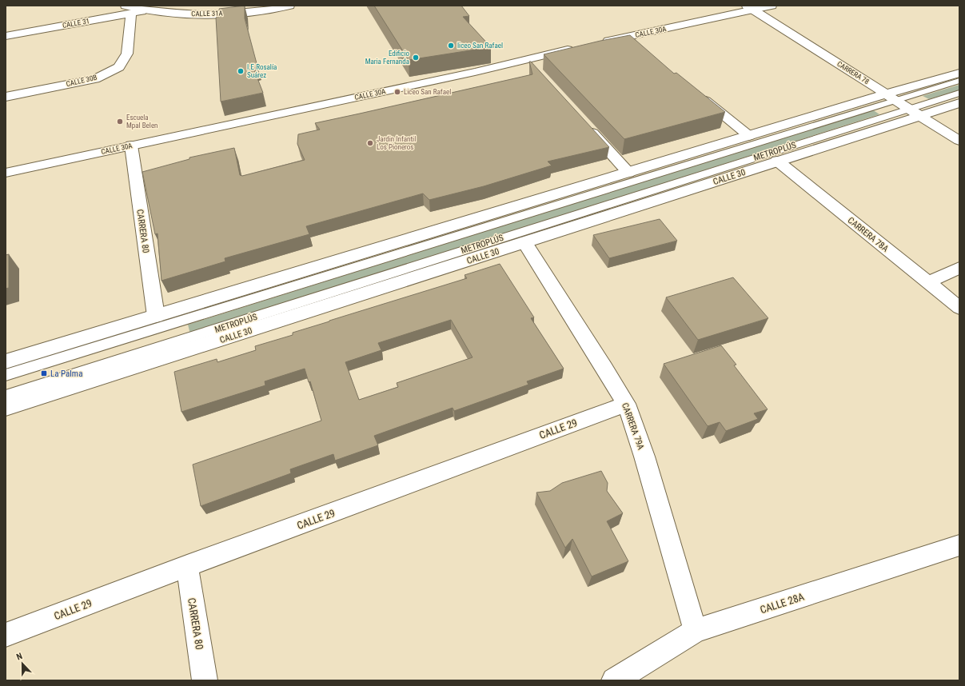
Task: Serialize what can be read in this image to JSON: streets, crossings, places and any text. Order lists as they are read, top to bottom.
{
  "streets": {
    "street": [
      "CALLE 31A",
      "CALLE 31",
      "CALLE 30A",
      "CARRERA 78",
      "CALLE 30B",
      "CALLE 30",
      "CARRERA 80",
      "CARRERA 78A",
      "CARRERA 79A",
      "CALLE 29",
      "CALLE 28A"
    ],
    "lane": ["METROPLÚS"]
  },
  "crossings": [
    ["CALLE 31A", "CALLE 31"],
    ["CALLE 31", "CALLE 30B"],
    ["CALLE 30A", "CARRERA 78"],
    ["CALLE 30A", "CARRERA 80"],
    ["CARRERA 78", "METROPLÚS"],
    ["CARRERA 78", "CALLE 30"],
    ["METROPLÚS", "CALLE 30"],
    ["CALLE 30", "CARRERA 78A"],
    ["CALLE 30", "CARRERA 79A"],
    ["CARRERA 80", "CALLE 29"],
    ["CARRERA 79A", "CALLE 29"],
    ["CARRERA 79A", "CALLE 28A"]
  ],
  "places": {
    "other": [
      "liceo San Rafael",
      "Edificio Maria Fernanda",
      "I.E Rosalía Suárez",
      "Liceo San Rafael",
      "Escuela Mpal Belen",
      "Jardin Infantil Los Pioneros"
    ],
    "transit": ["La Palma"]
  },
  "north": "top"
}
